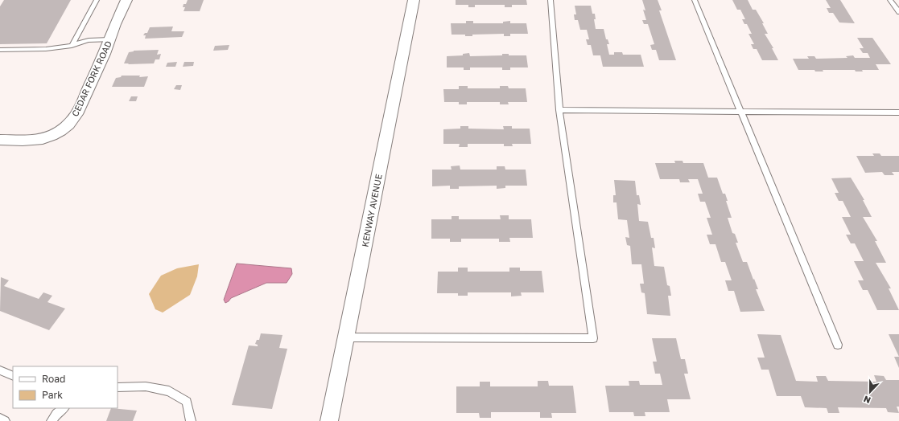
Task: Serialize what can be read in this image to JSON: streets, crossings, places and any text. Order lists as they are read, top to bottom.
{
  "streets": {
    "street": ["CEDAR FORK ROAD", "KENWAY AVENUE"]
  },
  "legend": ["Road", "Park"],
  "north": "bottom"
}
